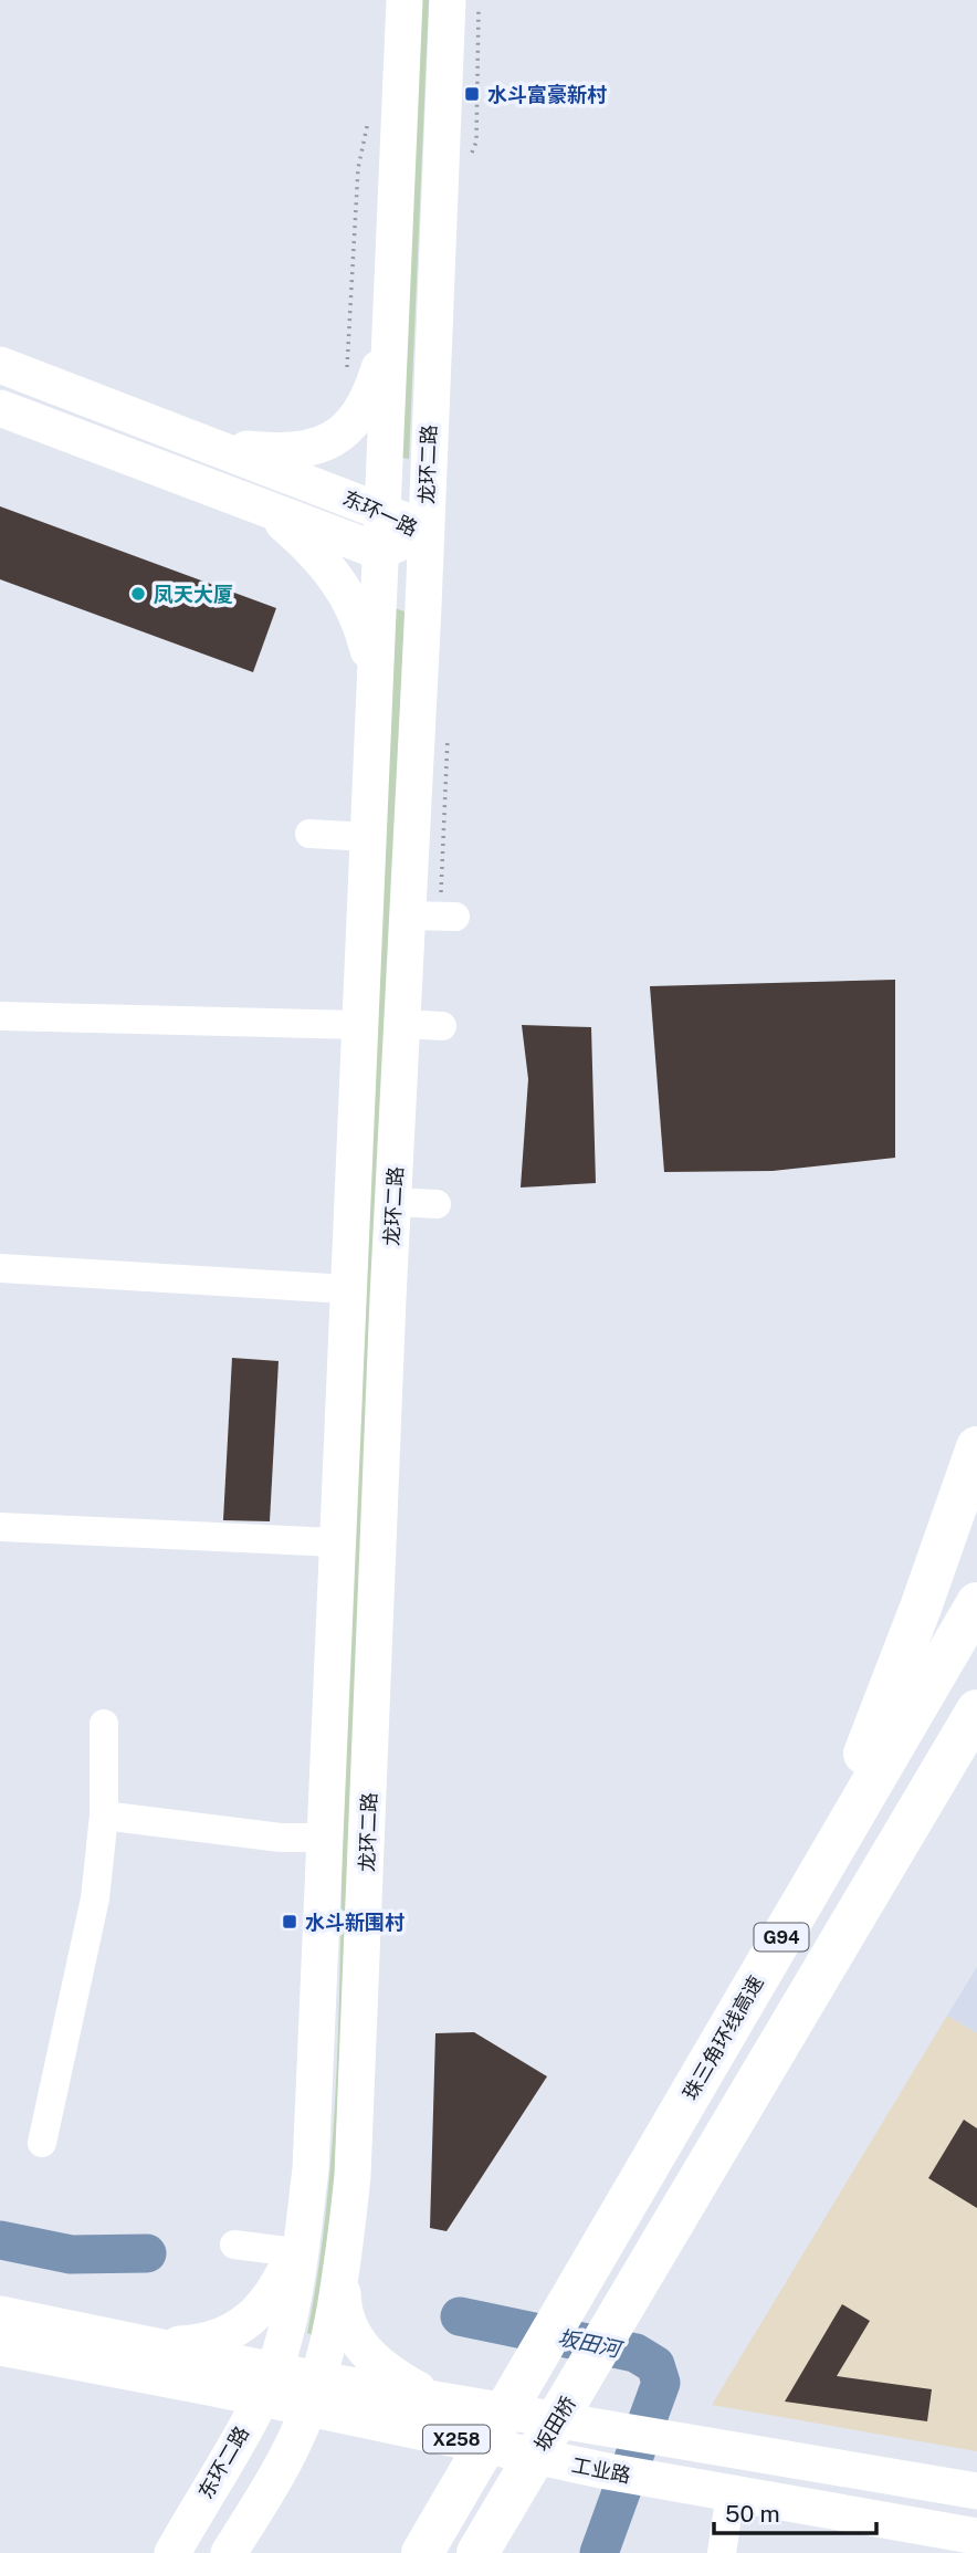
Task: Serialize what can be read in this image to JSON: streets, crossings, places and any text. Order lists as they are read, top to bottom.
{
  "streets": {
    "highway": ["G94", "珠三角环线高速", "坂田桥"],
    "main road": [
      "龙环二路",
      "东环一路",
      "X258",
      "东环二路",
      "工业路"
    ]
  },
  "crossings": [
    ["龙环二路", "东环一路"],
    ["龙环二路", "工业路"],
    ["东环二路", "工业路"]
  ],
  "water": ["坂田河"],
  "places": {
    "transit": ["水斗富豪新村", "水斗新围村"],
    "other": ["凤天大厦"]
  },
  "scale_bar": "50 m"
}
